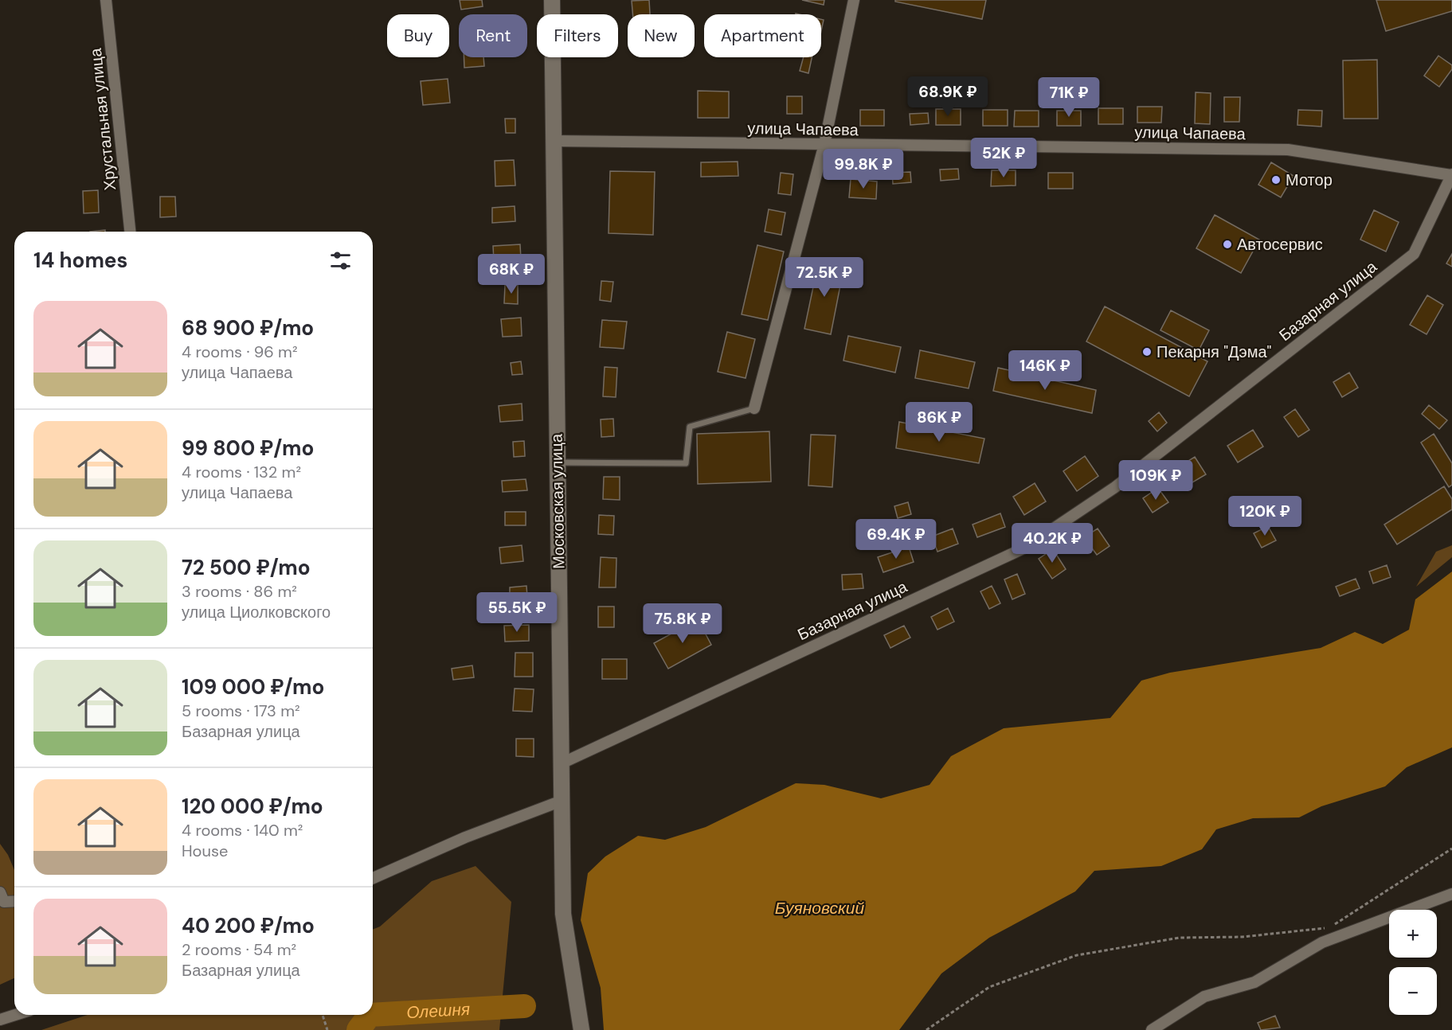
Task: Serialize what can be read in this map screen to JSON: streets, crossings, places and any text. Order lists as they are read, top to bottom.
{
  "streets": {
    "street": [
      "Хрустальная улица",
      "улица Чапаева",
      "Базарная улица",
      "Московская улица"
    ]
  },
  "crossings": [
    ["улица Чапаева", "Базарная улица"],
    ["улица Чапаева", "Московская улица"],
    ["Базарная улица", "Московская улица"]
  ],
  "water": ["Буяновский", "Олешня"],
  "places": ["Мотор", "Автосервис", "Пекарня \"Дэма\""],
  "page": {
    "chip": [
      "Buy",
      "Rent",
      "Filters",
      "New",
      "Apartment"
    ],
    "price": [
      "68.9K ₽",
      "71K ₽",
      "52K ₽",
      "99.8K ₽",
      "68K ₽",
      "72.5K ₽",
      "146K ₽",
      "86K ₽",
      "109K ₽",
      "120K ₽",
      "69.4K ₽",
      "40.2K ₽",
      "55.5K ₽",
      "75.8K ₽"
    ],
    "heading": "14 homes",
    "list": [
      {
        "name": "68 900 ₽/mo",
        "note": "4 rooms · 96 m² · улица Чапаева"
      },
      {
        "name": "99 800 ₽/mo",
        "note": "4 rooms · 132 m² · улица Чапаева"
      },
      {
        "name": "72 500 ₽/mo",
        "note": "3 rooms · 86 m² · улица Циолковского"
      },
      {
        "name": "109 000 ₽/mo",
        "note": "5 rooms · 173 m² · Базарная улица"
      },
      {
        "name": "120 000 ₽/mo",
        "note": "4 rooms · 140 m² · House"
      },
      {
        "name": "40 200 ₽/mo",
        "note": "2 rooms · 54 m² · Базарная улица"
      }
    ],
    "map_buttons": ["+", "−"]
  }
}
